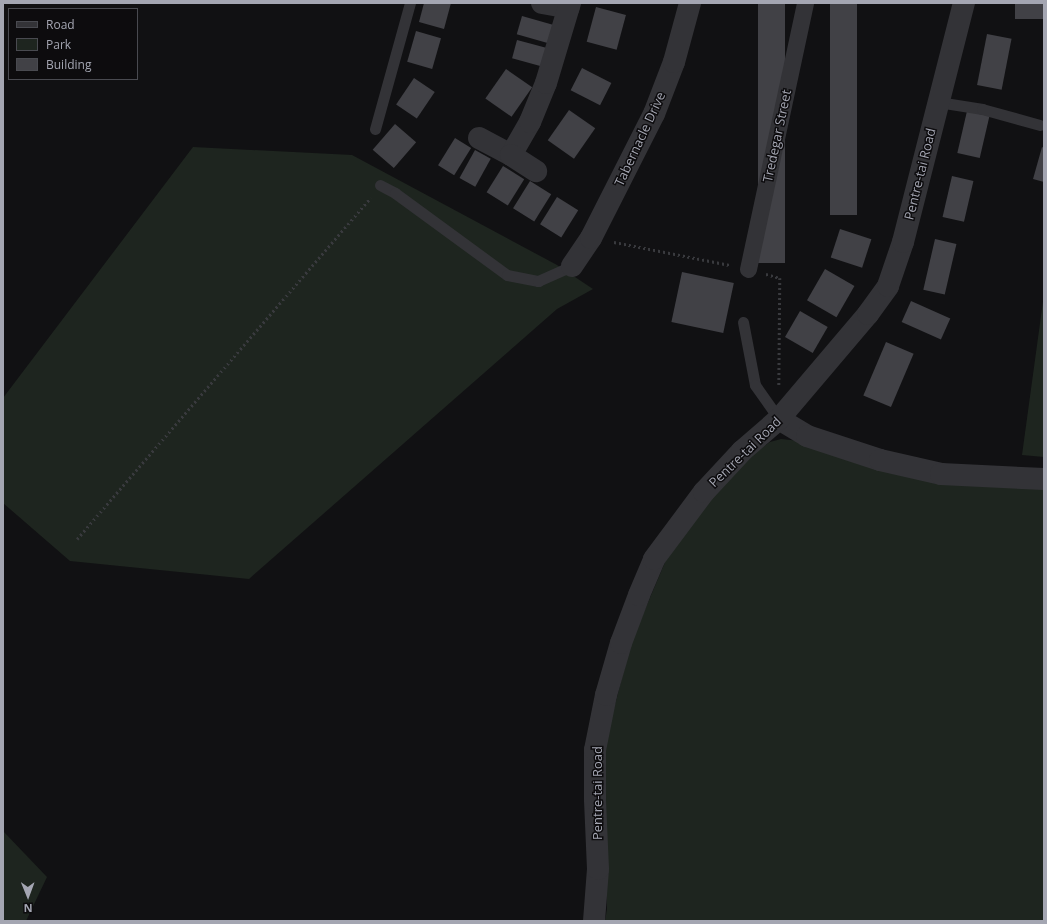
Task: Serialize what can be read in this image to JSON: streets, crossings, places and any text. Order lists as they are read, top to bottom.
{
  "streets": {
    "street": ["Tredegar Street", "Tabernacle Drive", "Pentre-tai Road"]
  },
  "legend": ["Road", "Park", "Building"],
  "north": "bottom"
}
